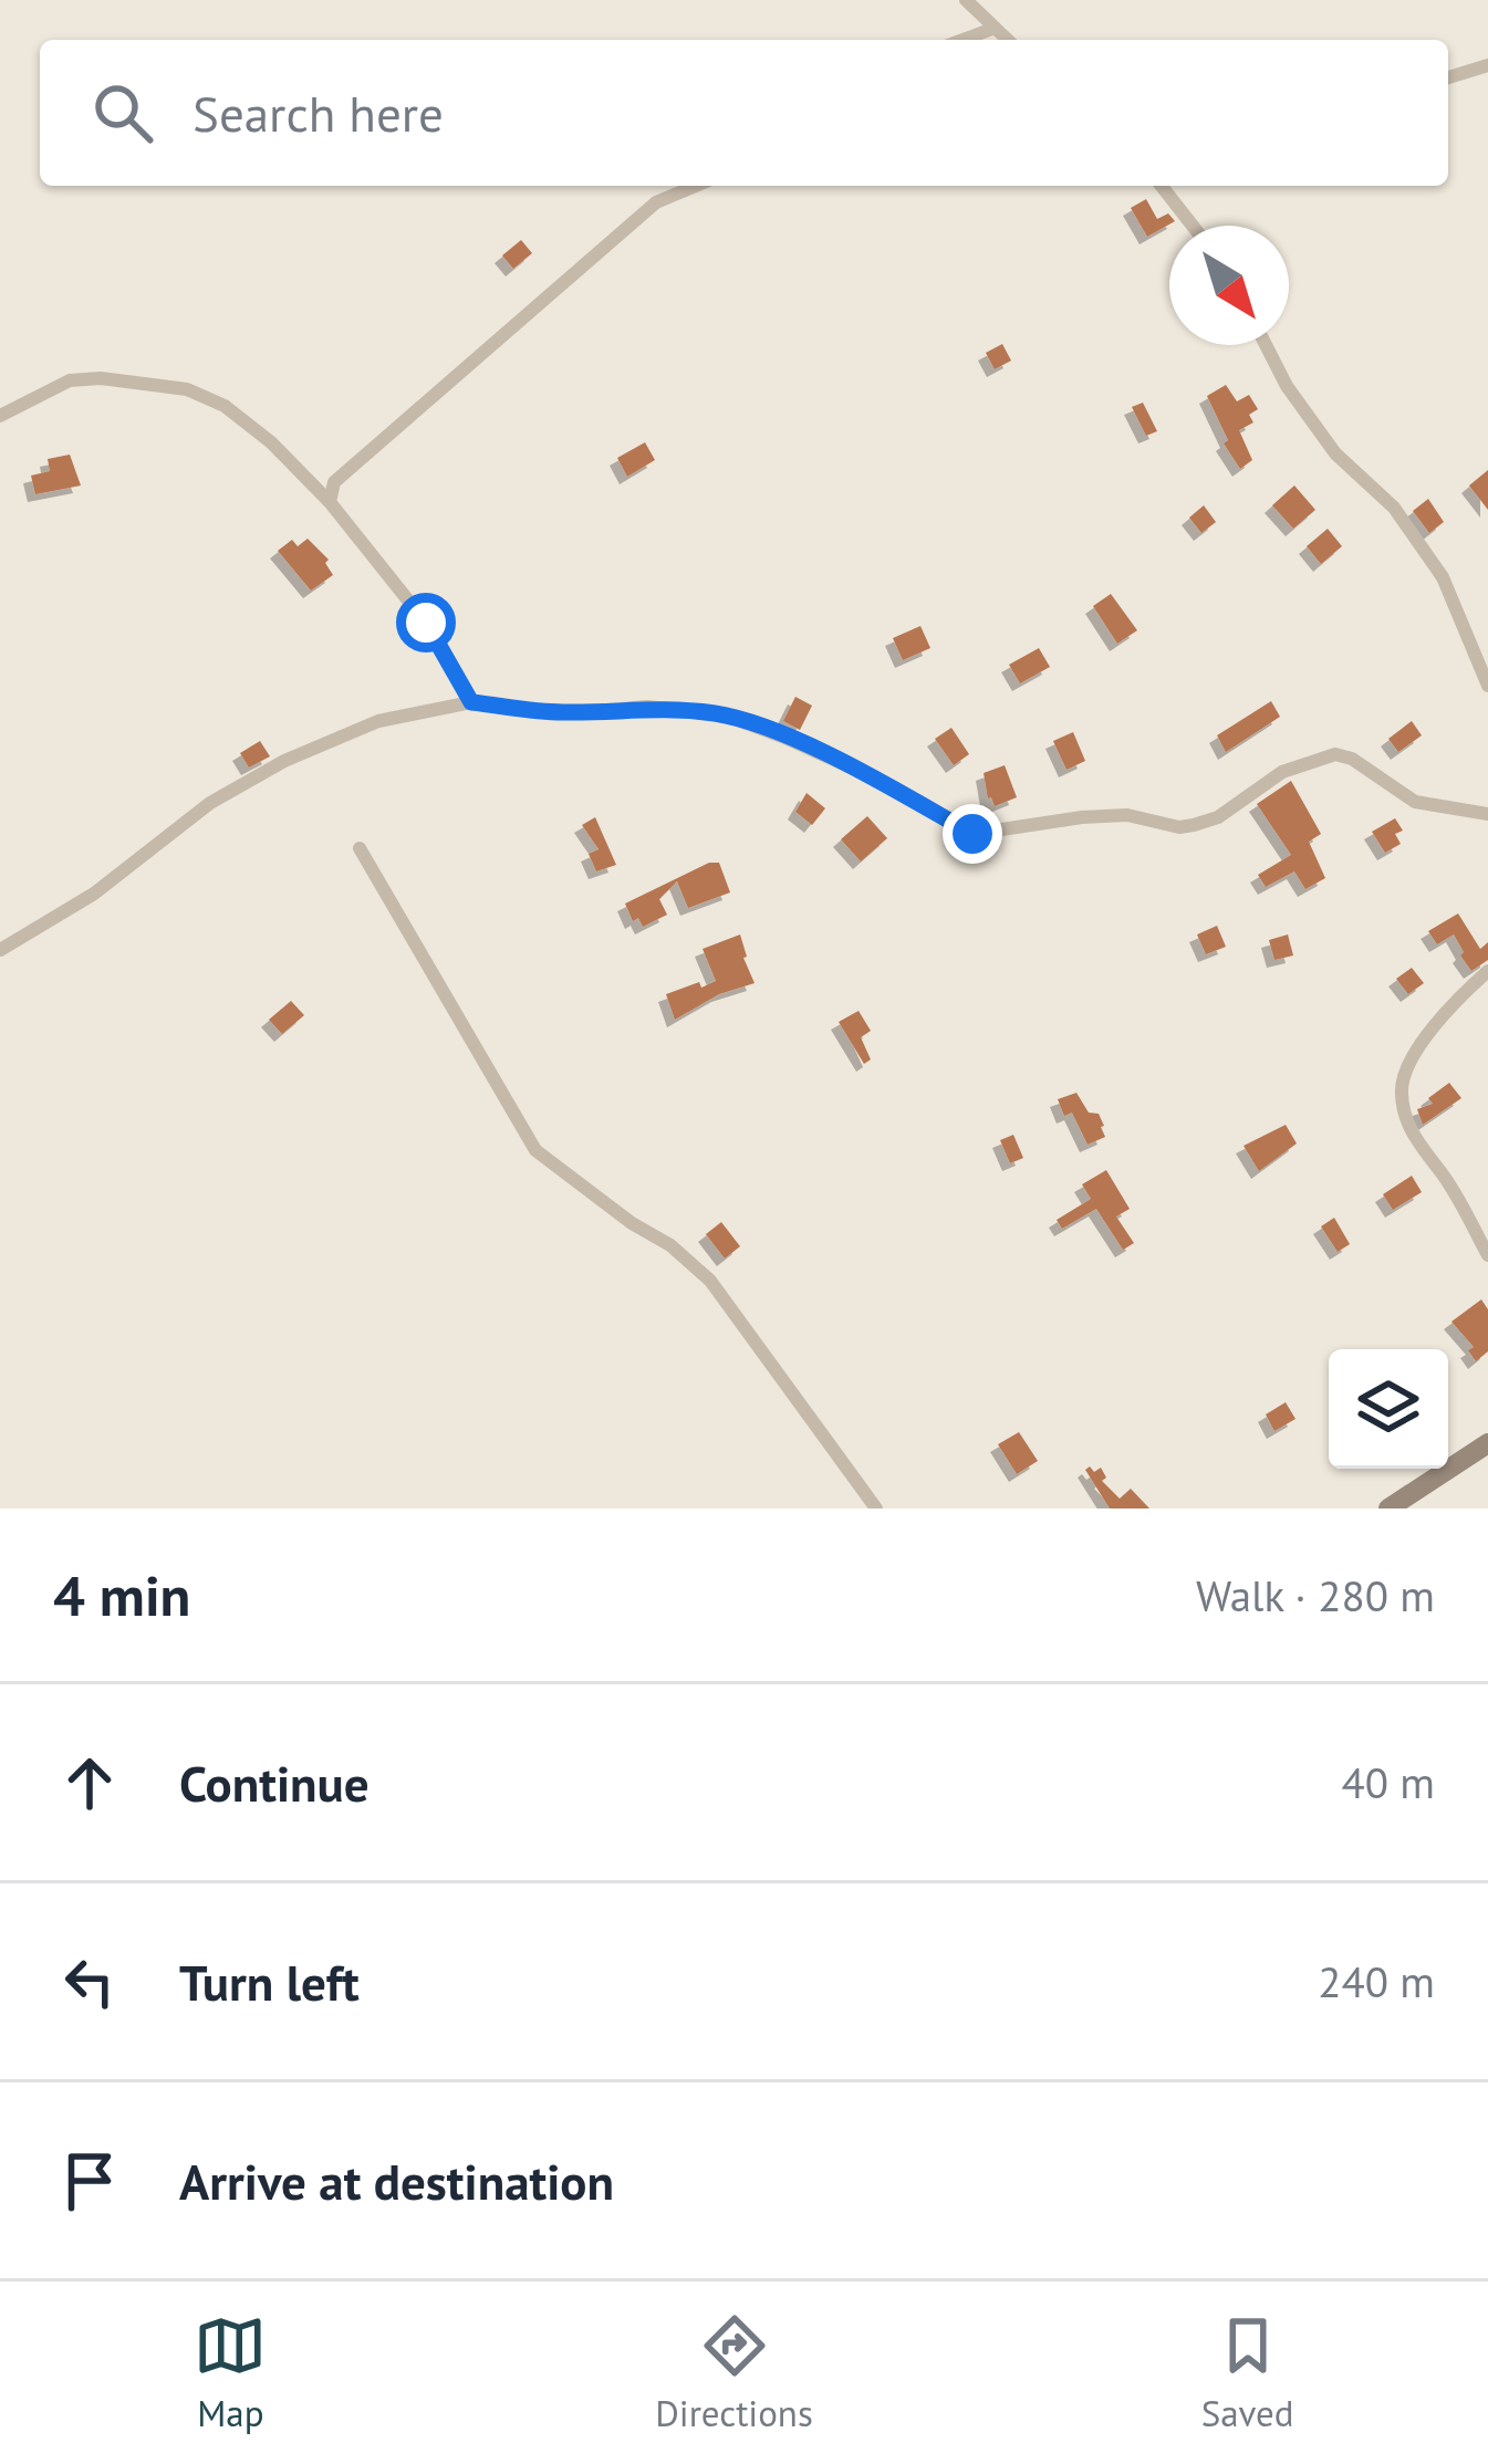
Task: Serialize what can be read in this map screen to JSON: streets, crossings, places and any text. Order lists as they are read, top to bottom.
{
  "north": "bottom right",
  "page": {
    "search": "Search here",
    "heading": ["4 min", "Walk · 280 m"],
    "list": [
      ["Continue", "40 m"],
      ["Turn left", "240 m"],
      "Arrive at destination"
    ],
    "nav": ["Map", "Directions", "Saved"]
  }
}
